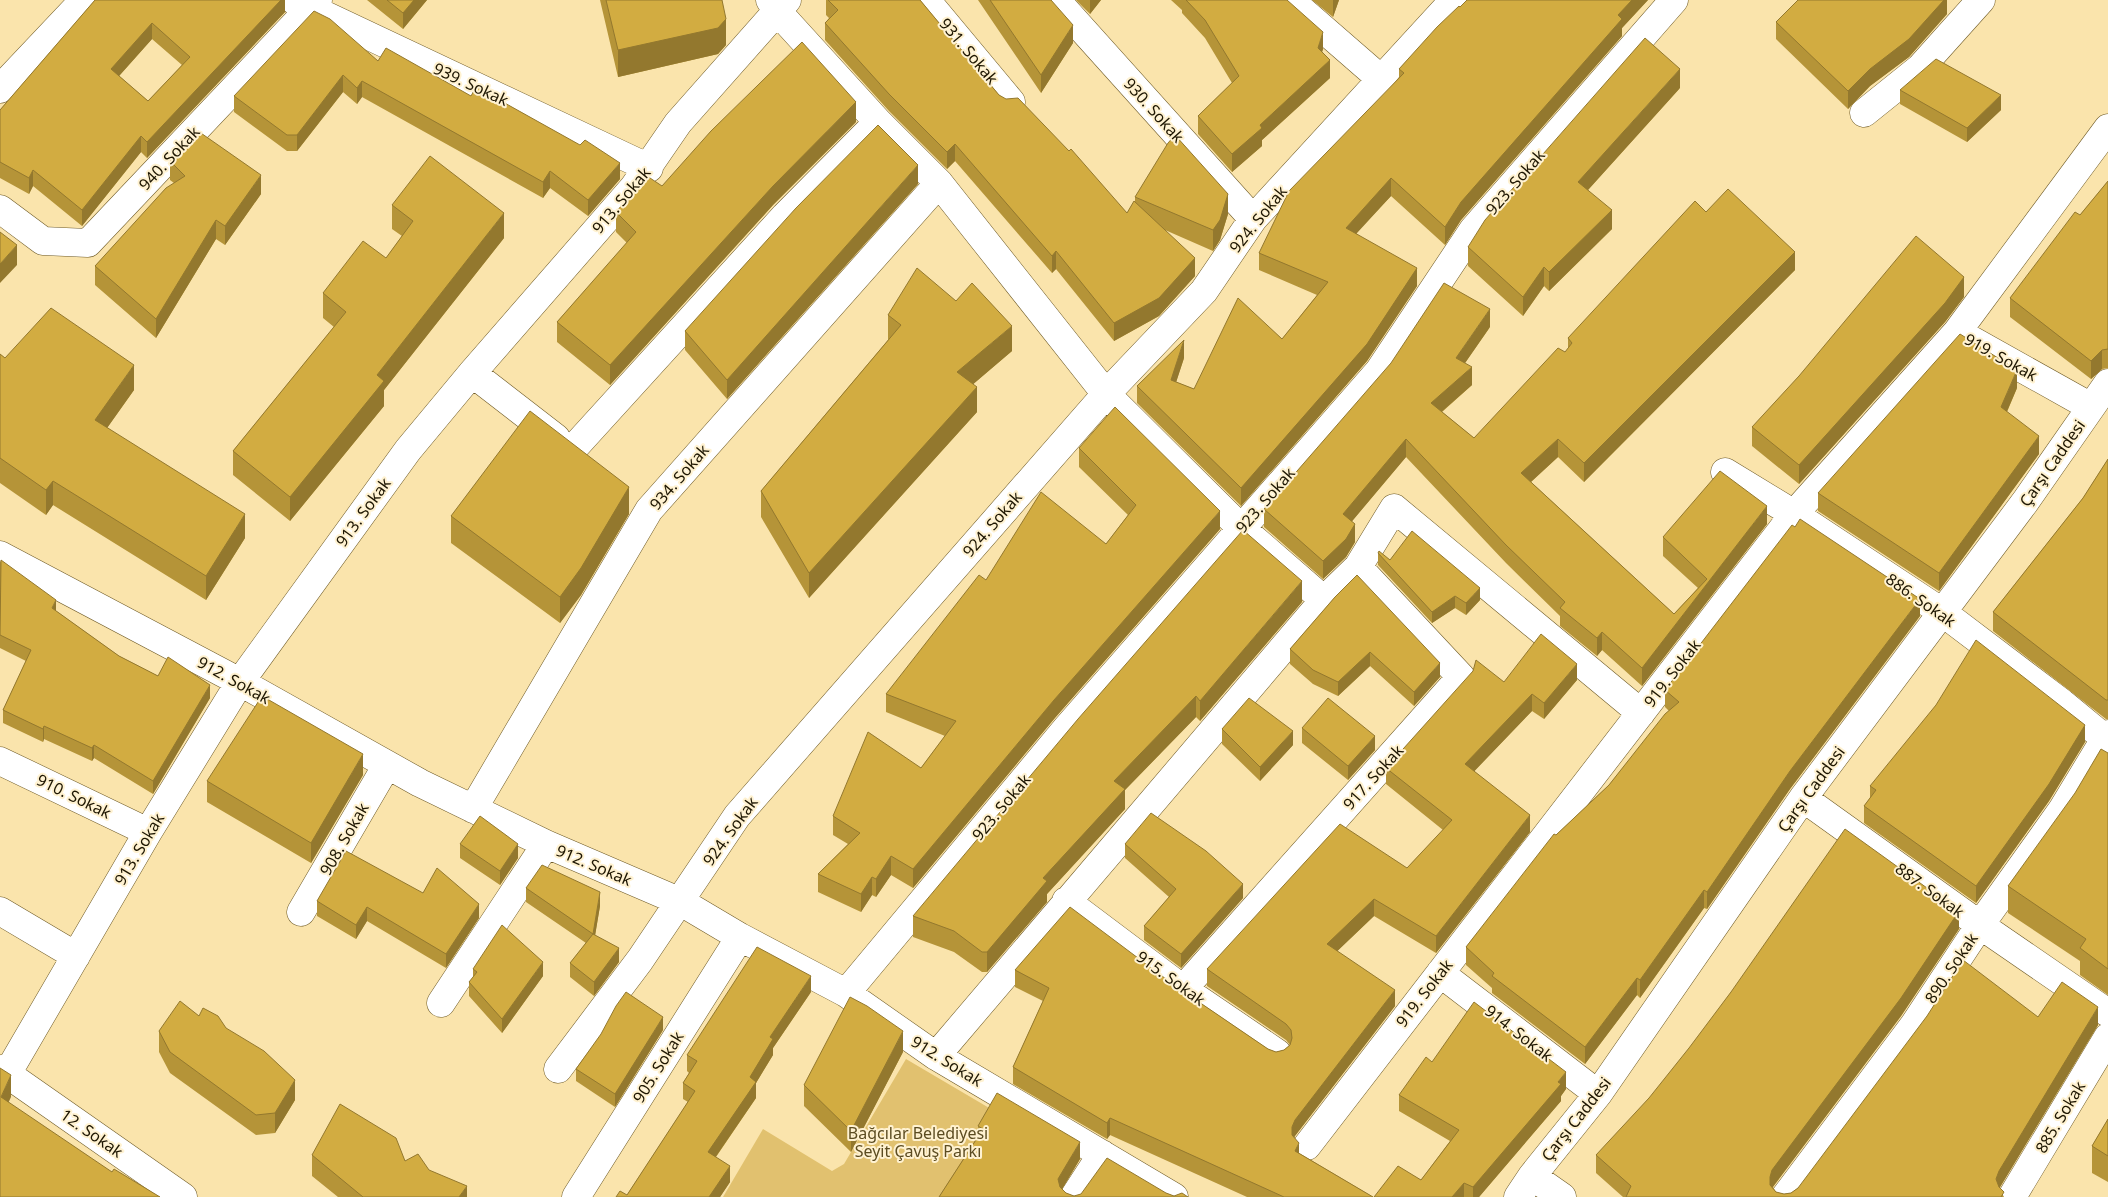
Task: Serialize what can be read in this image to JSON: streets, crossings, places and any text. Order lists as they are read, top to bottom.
{
  "streets": {
    "street": [
      "931. Sokak",
      "939. Sokak",
      "930. Sokak",
      "940. Sokak",
      "923. Sokak",
      "913. Sokak",
      "924. Sokak",
      "919. Sokak",
      "Çarşı Caddesi",
      "934. Sokak",
      "886. Sokak",
      "912. Sokak",
      "917. Sokak",
      "910. Sokak",
      "908. Sokak",
      "887. Sokak",
      "890. Sokak",
      "915. Sokak",
      "914. Sokak",
      "905. Sokak",
      "885. Sokak",
      "12. Sokak"
    ]
  },
  "crossings": [
    ["939. Sokak", "940. Sokak"],
    ["939. Sokak", "913. Sokak"],
    ["930. Sokak", "924. Sokak"],
    ["923. Sokak", "912. Sokak"],
    ["913. Sokak", "912. Sokak"],
    ["913. Sokak", "910. Sokak"],
    ["913. Sokak", "12. Sokak"],
    ["924. Sokak", "912. Sokak"],
    ["919. Sokak", "Çarşı Caddesi"],
    ["919. Sokak", "886. Sokak"],
    ["919. Sokak", "914. Sokak"],
    ["Çarşı Caddesi", "886. Sokak"],
    ["Çarşı Caddesi", "887. Sokak"],
    ["Çarşı Caddesi", "914. Sokak"],
    ["934. Sokak", "912. Sokak"],
    ["886. Sokak", "890. Sokak"],
    ["912. Sokak", "908. Sokak"],
    ["912. Sokak", "905. Sokak"],
    ["917. Sokak", "915. Sokak"],
    ["887. Sokak", "890. Sokak"]
  ],
  "parks": ["Bağcılar Belediyesi Seyit Çavuş Parkı"]
}
